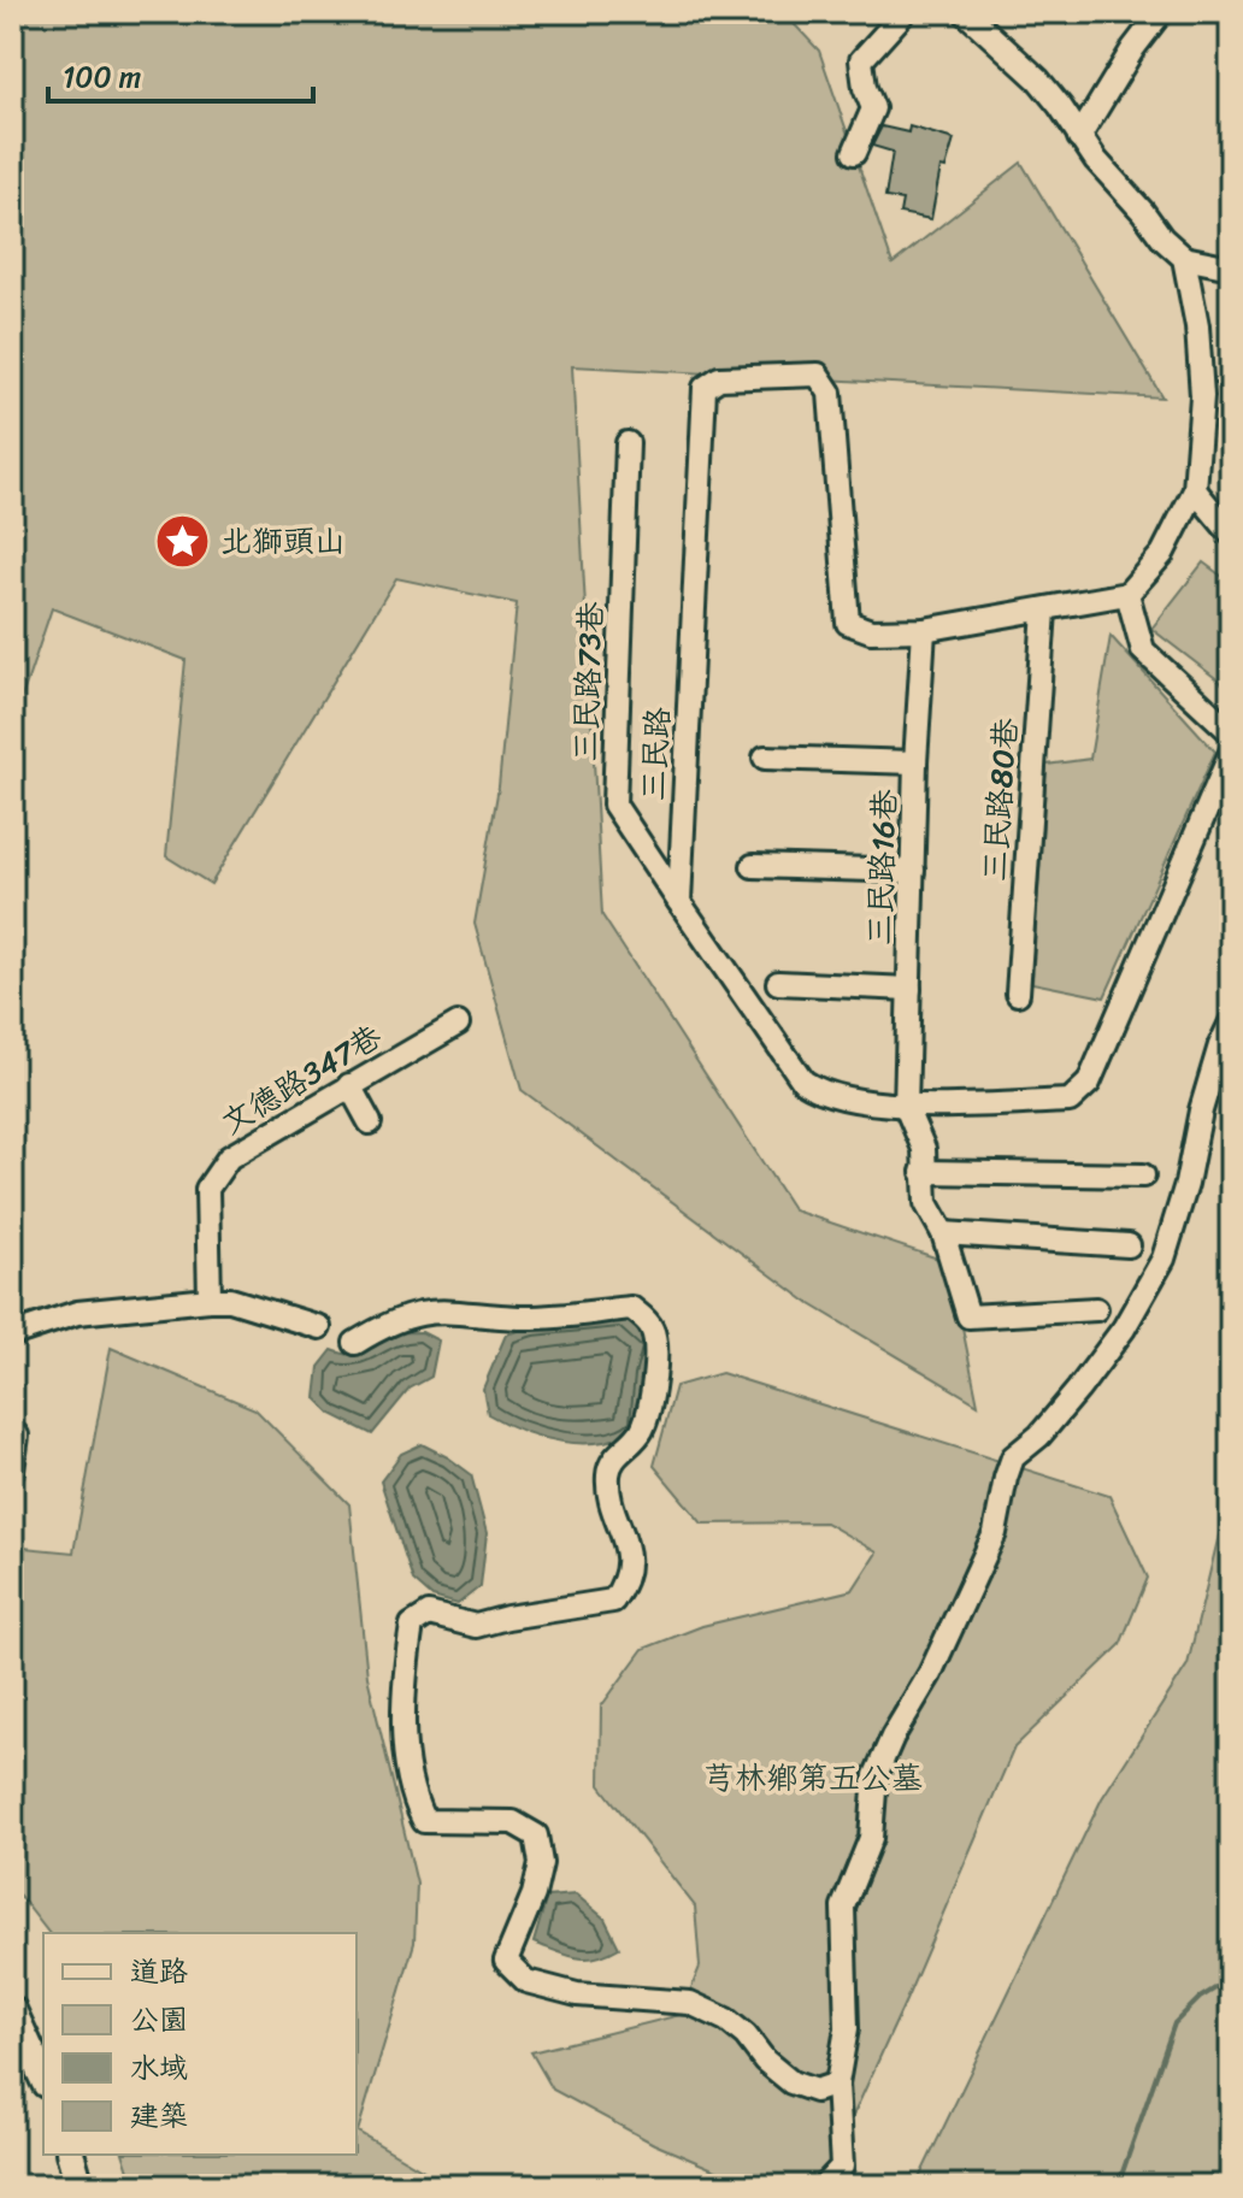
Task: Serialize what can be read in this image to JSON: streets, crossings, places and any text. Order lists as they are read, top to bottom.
{
  "streets": {
    "street": [
      "三民路73巷",
      "三民路",
      "三民路80巷",
      "三民路16巷",
      "文德路347巷"
    ]
  },
  "crossings": [
    ["三民路73巷", "三民路"],
    ["三民路", "三民路80巷"],
    ["三民路", "三民路16巷"]
  ],
  "parks": ["芎林鄉第五公墓"],
  "places": {
    "place": ["北獅頭山"]
  },
  "legend": [
    "道路",
    "公園",
    "水域",
    "建築"
  ],
  "scale_bar": "100 m"
}
